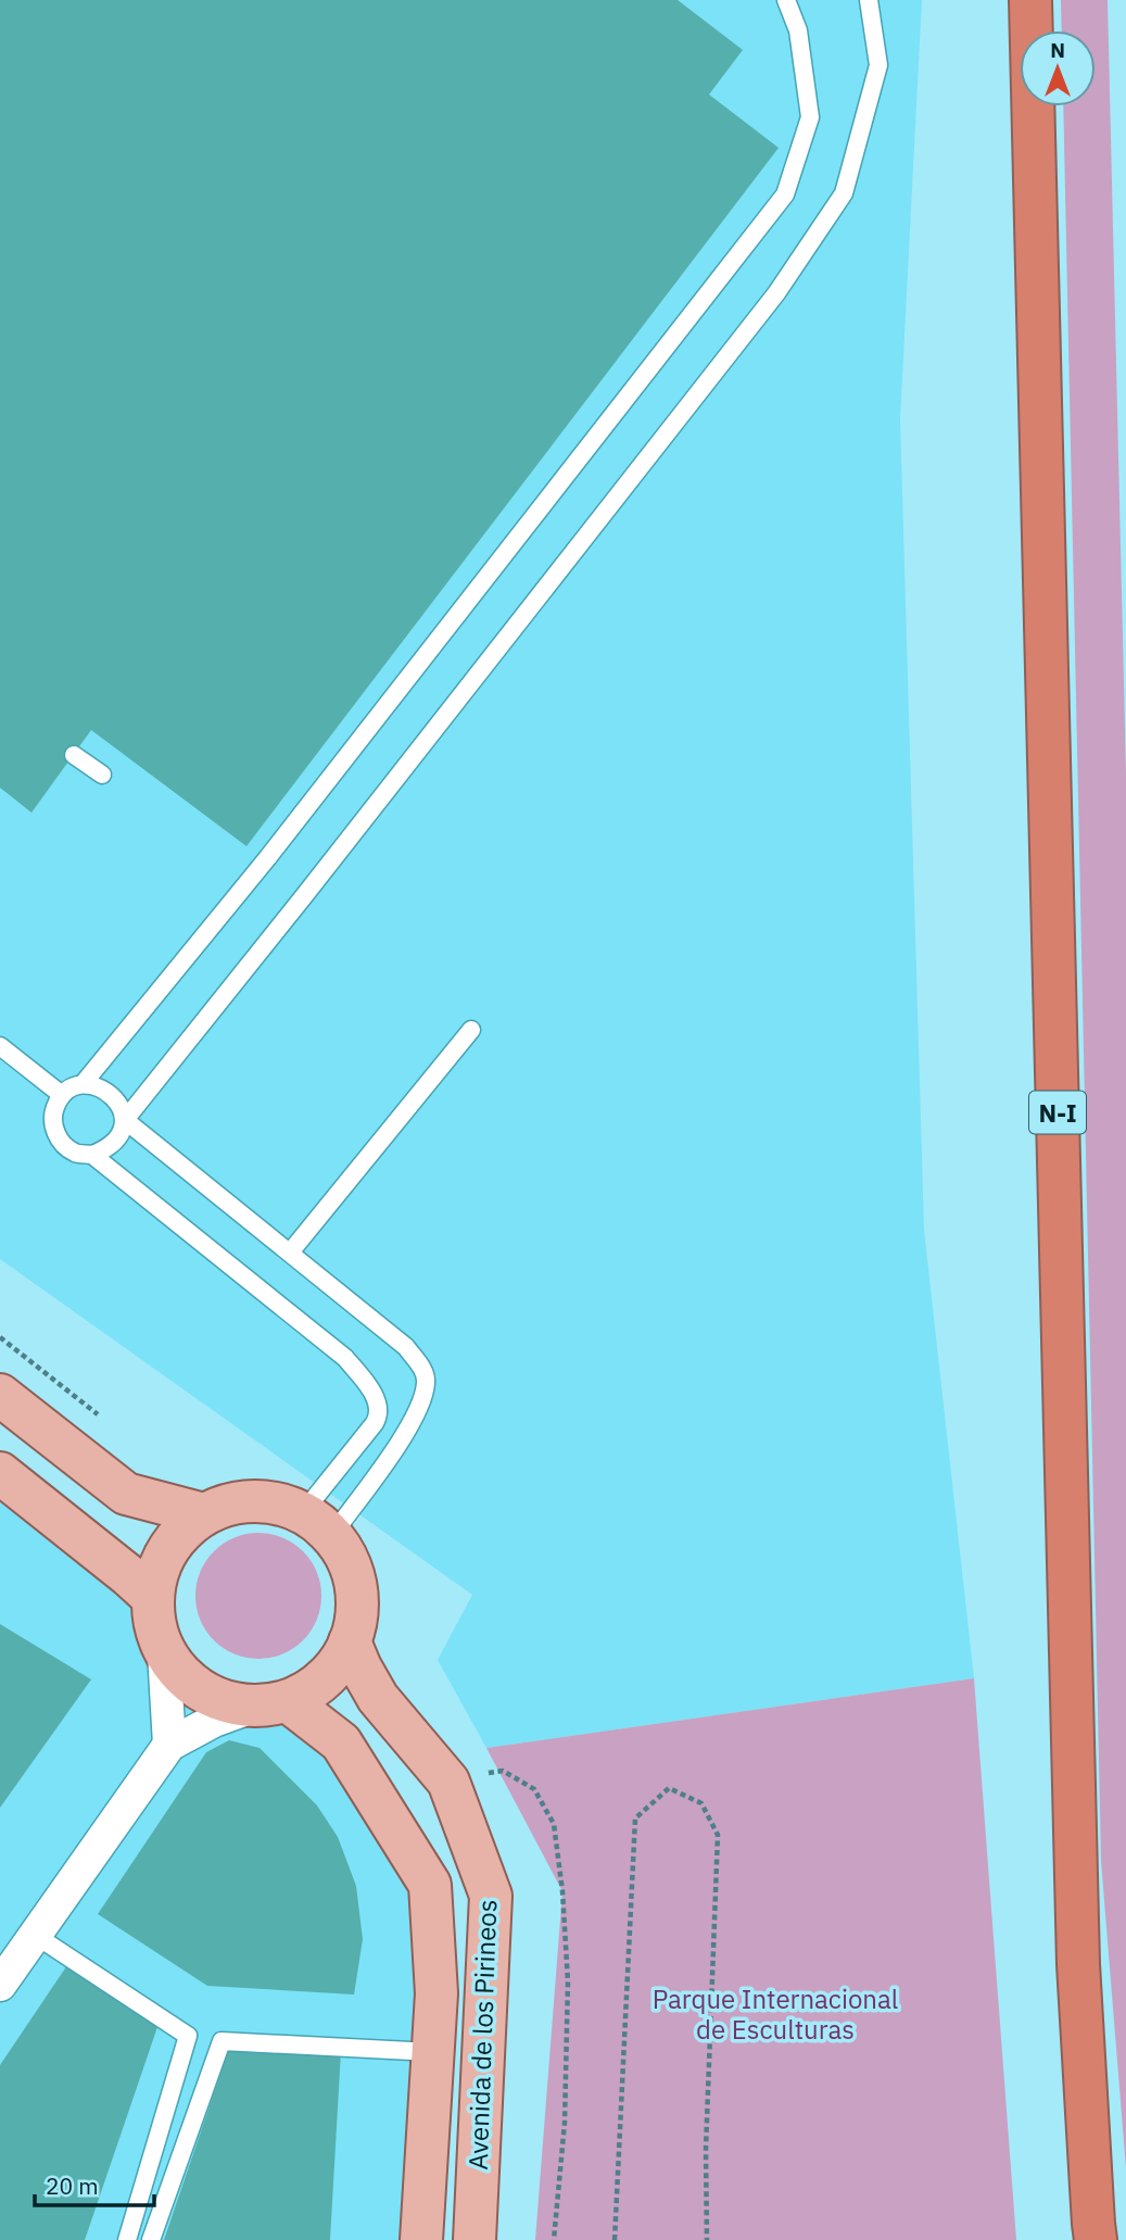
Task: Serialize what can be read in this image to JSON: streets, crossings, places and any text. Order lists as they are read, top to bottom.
{
  "streets": {
    "highway": ["N-I"],
    "main road": ["Avenida de los Pirineos"]
  },
  "parks": ["Parque Internacional de Esculturas"],
  "scale_bar": "20 m",
  "north": "top"
}
